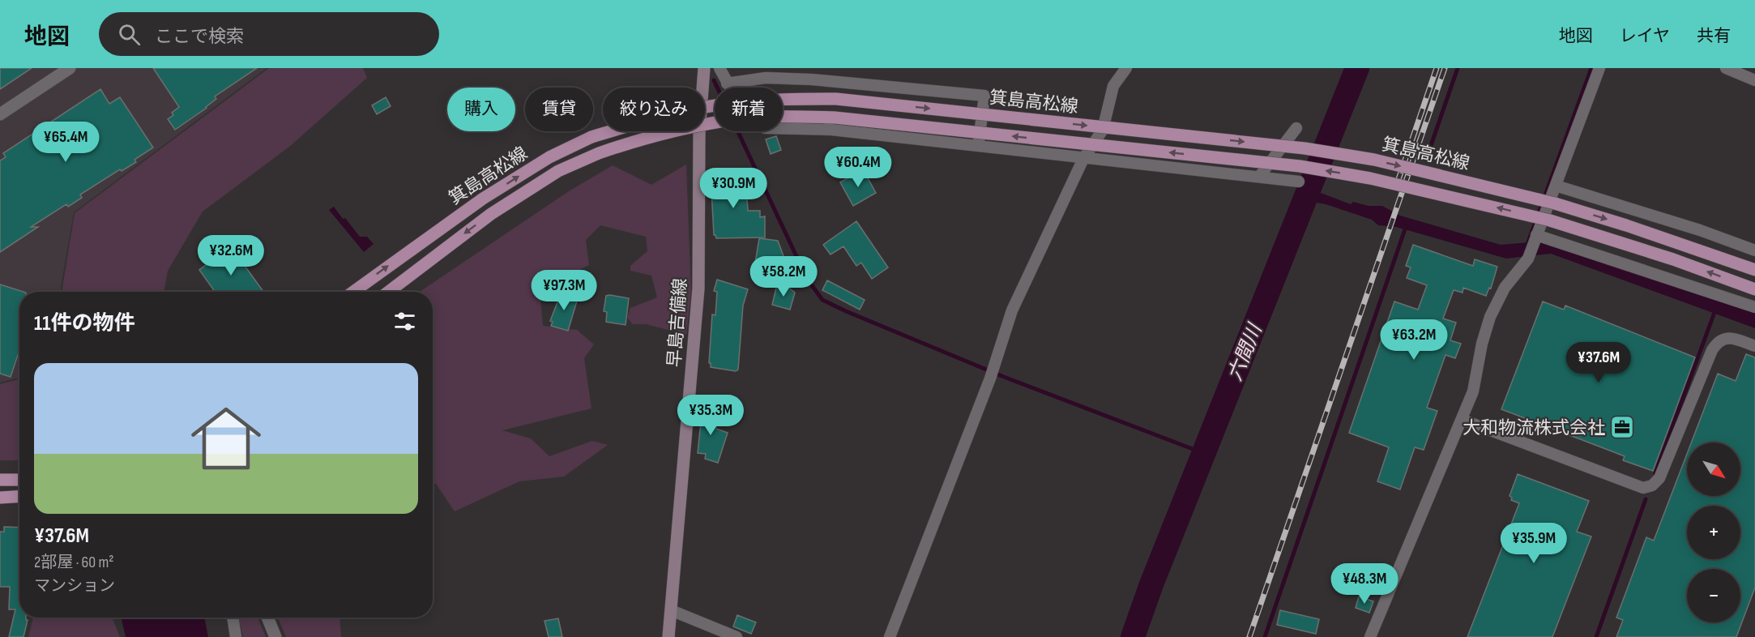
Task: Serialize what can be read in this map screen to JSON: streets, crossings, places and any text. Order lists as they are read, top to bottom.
{
  "streets": {
    "main road": ["箕島高松線", "早島吉備線"]
  },
  "water": ["六間川"],
  "places": {
    "office": ["大和物流株式会社"]
  },
  "north": "bottom right",
  "page": {
    "header": "地図",
    "search": "ここで検索",
    "nav": ["地図", "レイヤ", "共有"],
    "chip": [
      "購入",
      "賃貸",
      "絞り込み",
      "新着"
    ],
    "price": [
      "¥65.4M",
      "¥60.4M",
      "¥30.9M",
      "¥32.6M",
      "¥58.2M",
      "¥97.3M",
      "¥63.2M",
      "¥37.6M",
      "¥35.3M",
      "¥35.9M",
      "¥48.3M"
    ],
    "heading": "11件の物件",
    "list": [
      {
        "name": "¥37.6M",
        "note": "2部屋 · 60 m² · マンション"
      }
    ],
    "map_buttons": ["+", "−"]
  }
}
